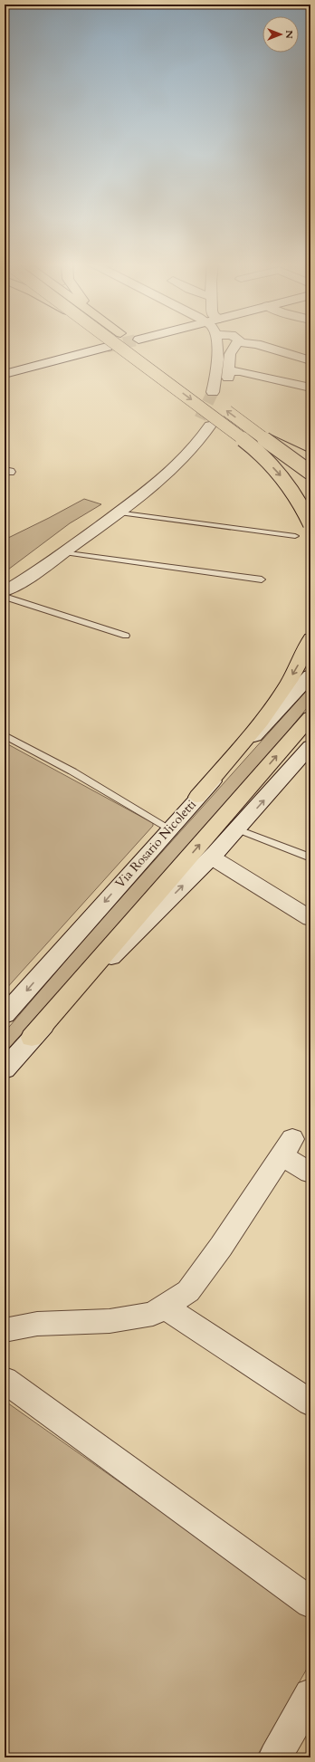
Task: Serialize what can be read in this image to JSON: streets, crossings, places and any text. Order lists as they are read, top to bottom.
{
  "streets": {
    "street": ["Via Rosario Nicoletti"]
  },
  "north": "right"
}
